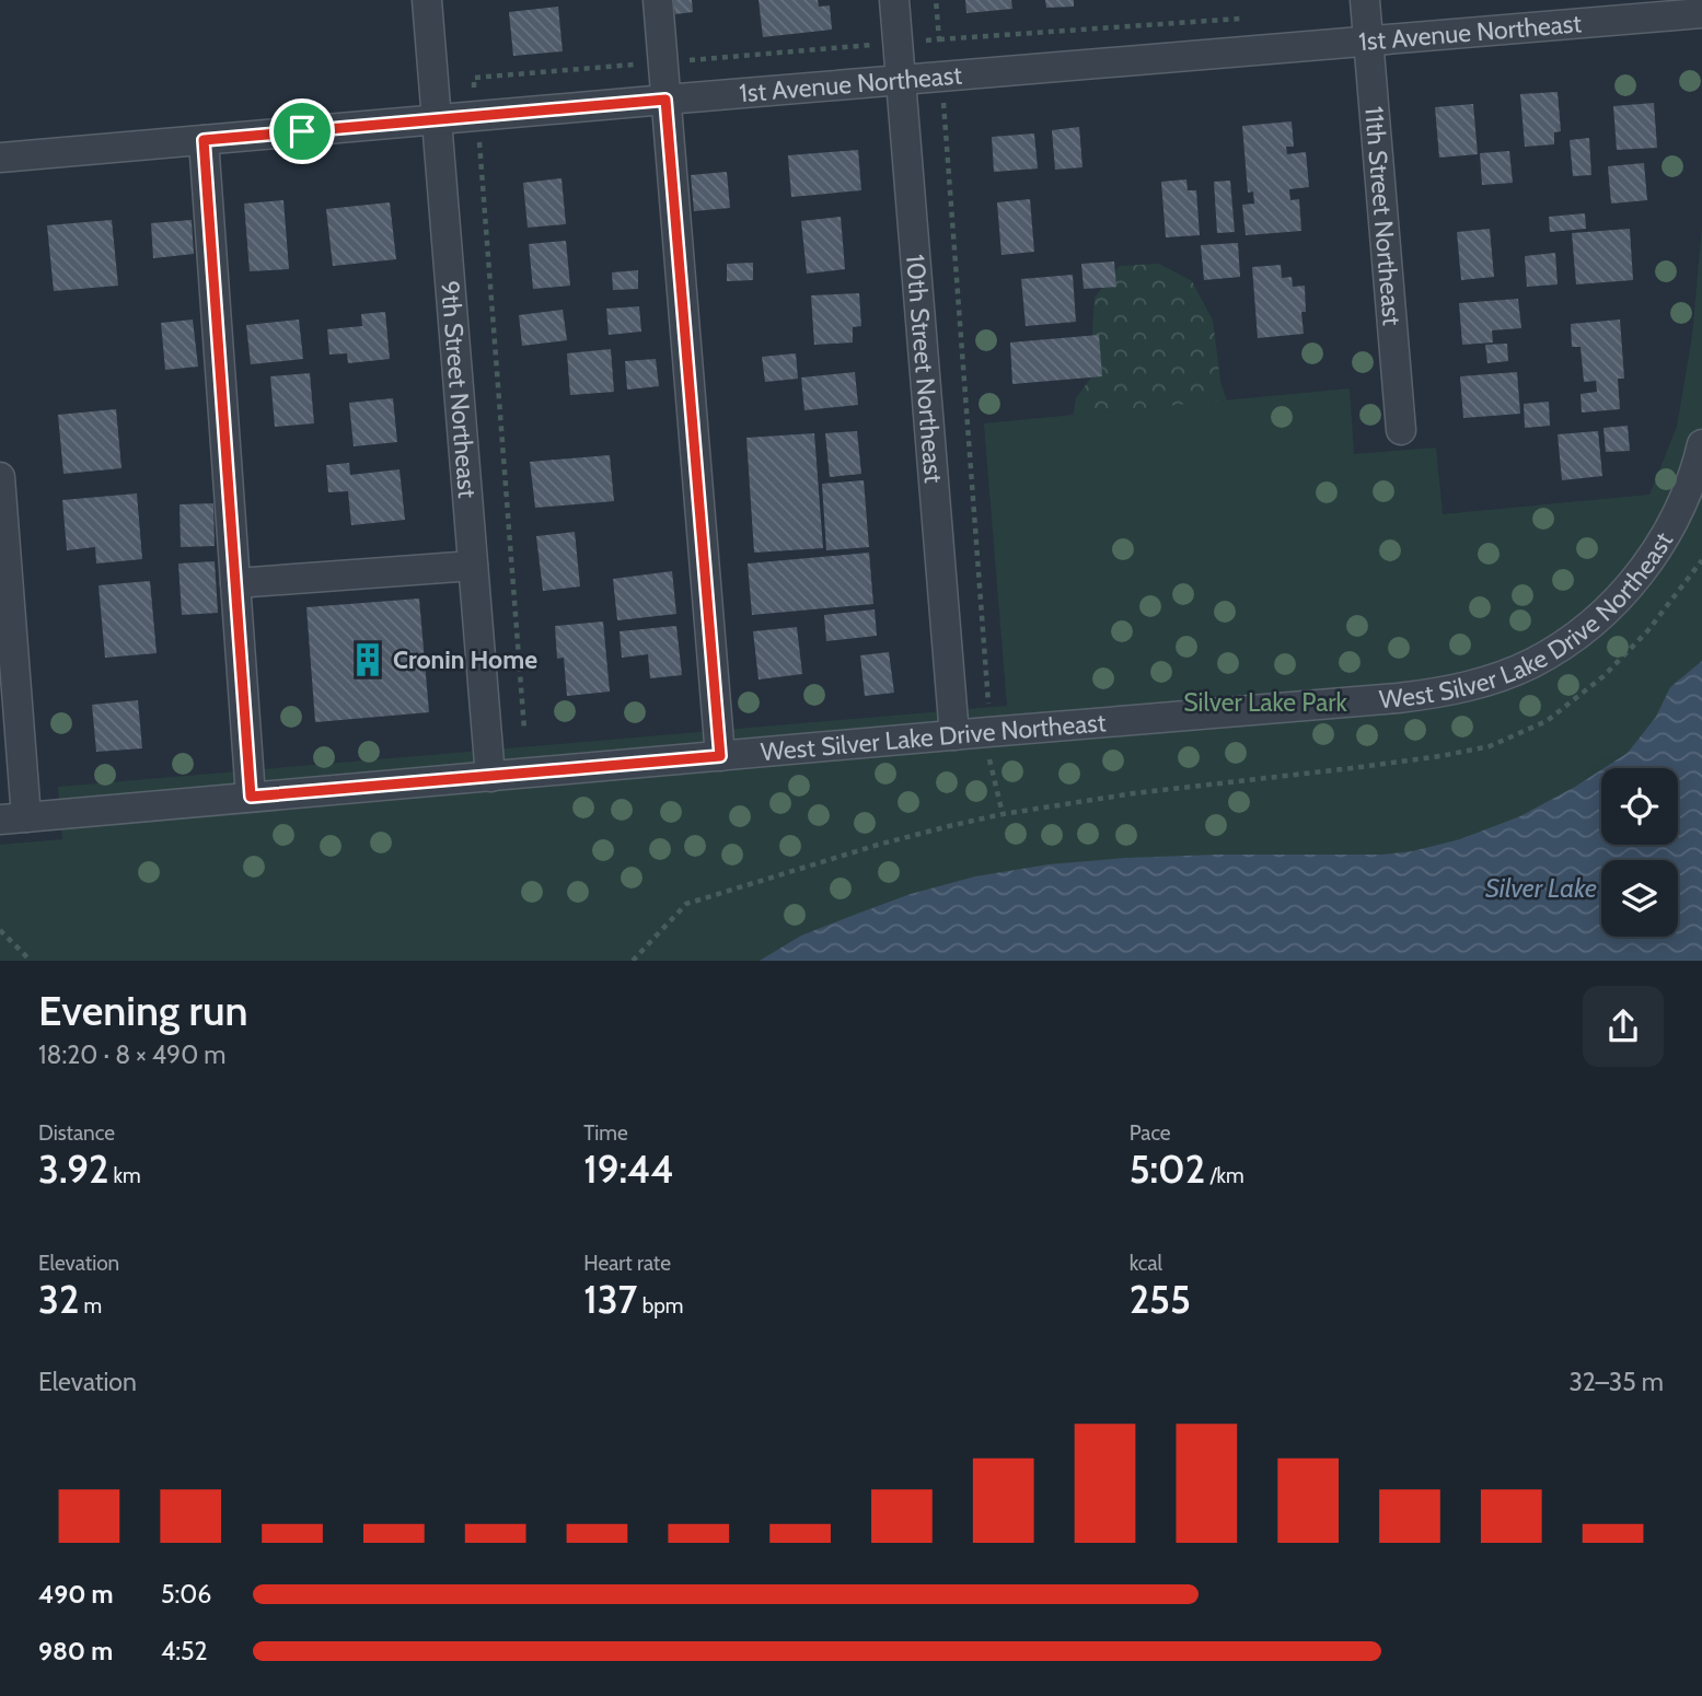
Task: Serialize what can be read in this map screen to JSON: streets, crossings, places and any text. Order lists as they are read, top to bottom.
{
  "streets": {
    "street": [
      "1st Avenue Northeast",
      "11th Street Northeast",
      "10th Street Northeast",
      "9th Street Northeast",
      "West Silver Lake Drive Northeast"
    ]
  },
  "crossings": [
    ["1st Avenue Northeast", "11th Street Northeast"],
    ["1st Avenue Northeast", "10th Street Northeast"],
    ["1st Avenue Northeast", "9th Street Northeast"],
    ["10th Street Northeast", "West Silver Lake Drive Northeast"],
    ["9th Street Northeast", "West Silver Lake Drive Northeast"]
  ],
  "water": ["Silver Lake"],
  "parks": ["Silver Lake Park"],
  "places": {
    "building": ["Cronin Home"]
  },
  "page": {
    "heading": ["Evening run", "18:20 · 8 × 490 m"],
    "stats": [
      ["Distance", "3.92 km"],
      ["Time", "19:44"],
      ["Pace", "5:02 /km"],
      ["Elevation", "32 m"],
      ["Heart rate", "137 bpm"],
      ["kcal", "255"]
    ],
    "chart": ["Elevation", "32–35 m"],
    "list": [
      {
        "name": "490 m",
        "note": "5:06"
      },
      {
        "name": "980 m",
        "note": "4:52"
      }
    ]
  }
}
